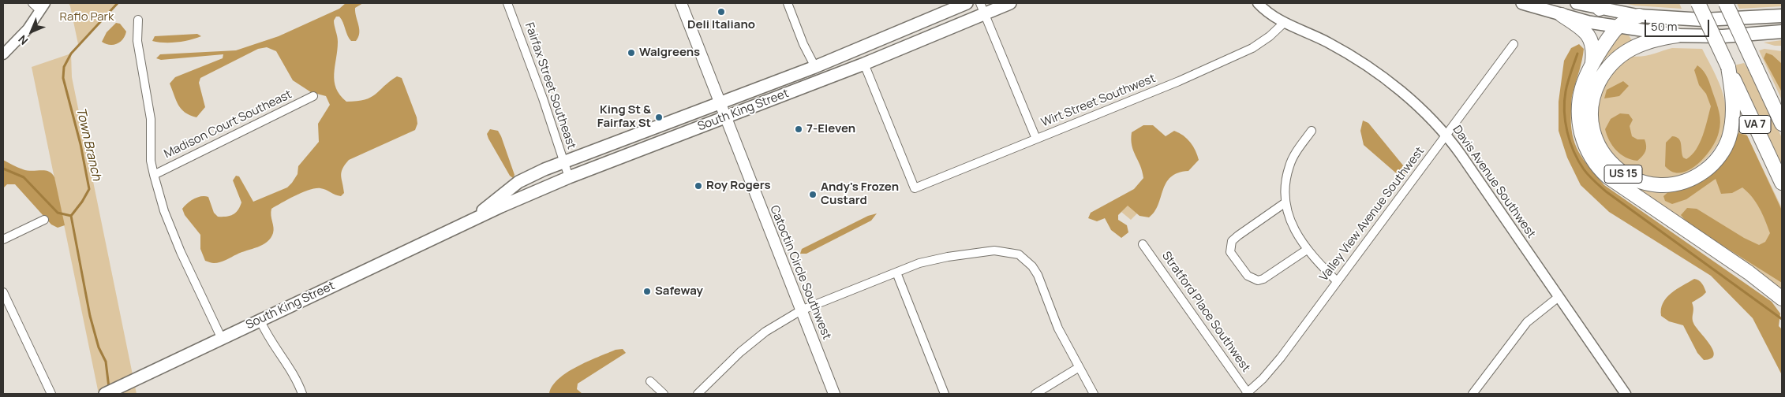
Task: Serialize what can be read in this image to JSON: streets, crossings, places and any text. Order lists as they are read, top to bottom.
{
  "streets": {
    "highway": ["VA 7", "US 15"],
    "main road": ["South King Street", "Catoctin Circle Southwest"],
    "street": [
      "Fairfax Street Southeast",
      "Wirt Street Southwest",
      "Madison Court Southeast",
      "Davis Avenue Southwest",
      "Valley View Avenue Southwest",
      "Stratford Place Southwest"
    ]
  },
  "crossings": [
    ["Fairfax Street Southeast", "South King Street"],
    ["Wirt Street Southwest", "South King Street"],
    ["Wirt Street Southwest", "Davis Avenue Southwest"],
    ["South King Street", "Catoctin Circle Southwest"],
    ["VA 7", "US 15"],
    ["Davis Avenue Southwest", "Valley View Avenue Southwest"],
    ["Valley View Avenue Southwest", "Stratford Place Southwest"]
  ],
  "water": ["Town Branch"],
  "parks": ["Raflo Park"],
  "places": [
    "Deli Italiano",
    "Walgreens",
    "King St & Fairfax St",
    "7-Eleven",
    "Roy Rogers",
    "Andy's Frozen Custard",
    "Safeway"
  ],
  "scale_bar": "50 m",
  "north": "bottom left"
}
